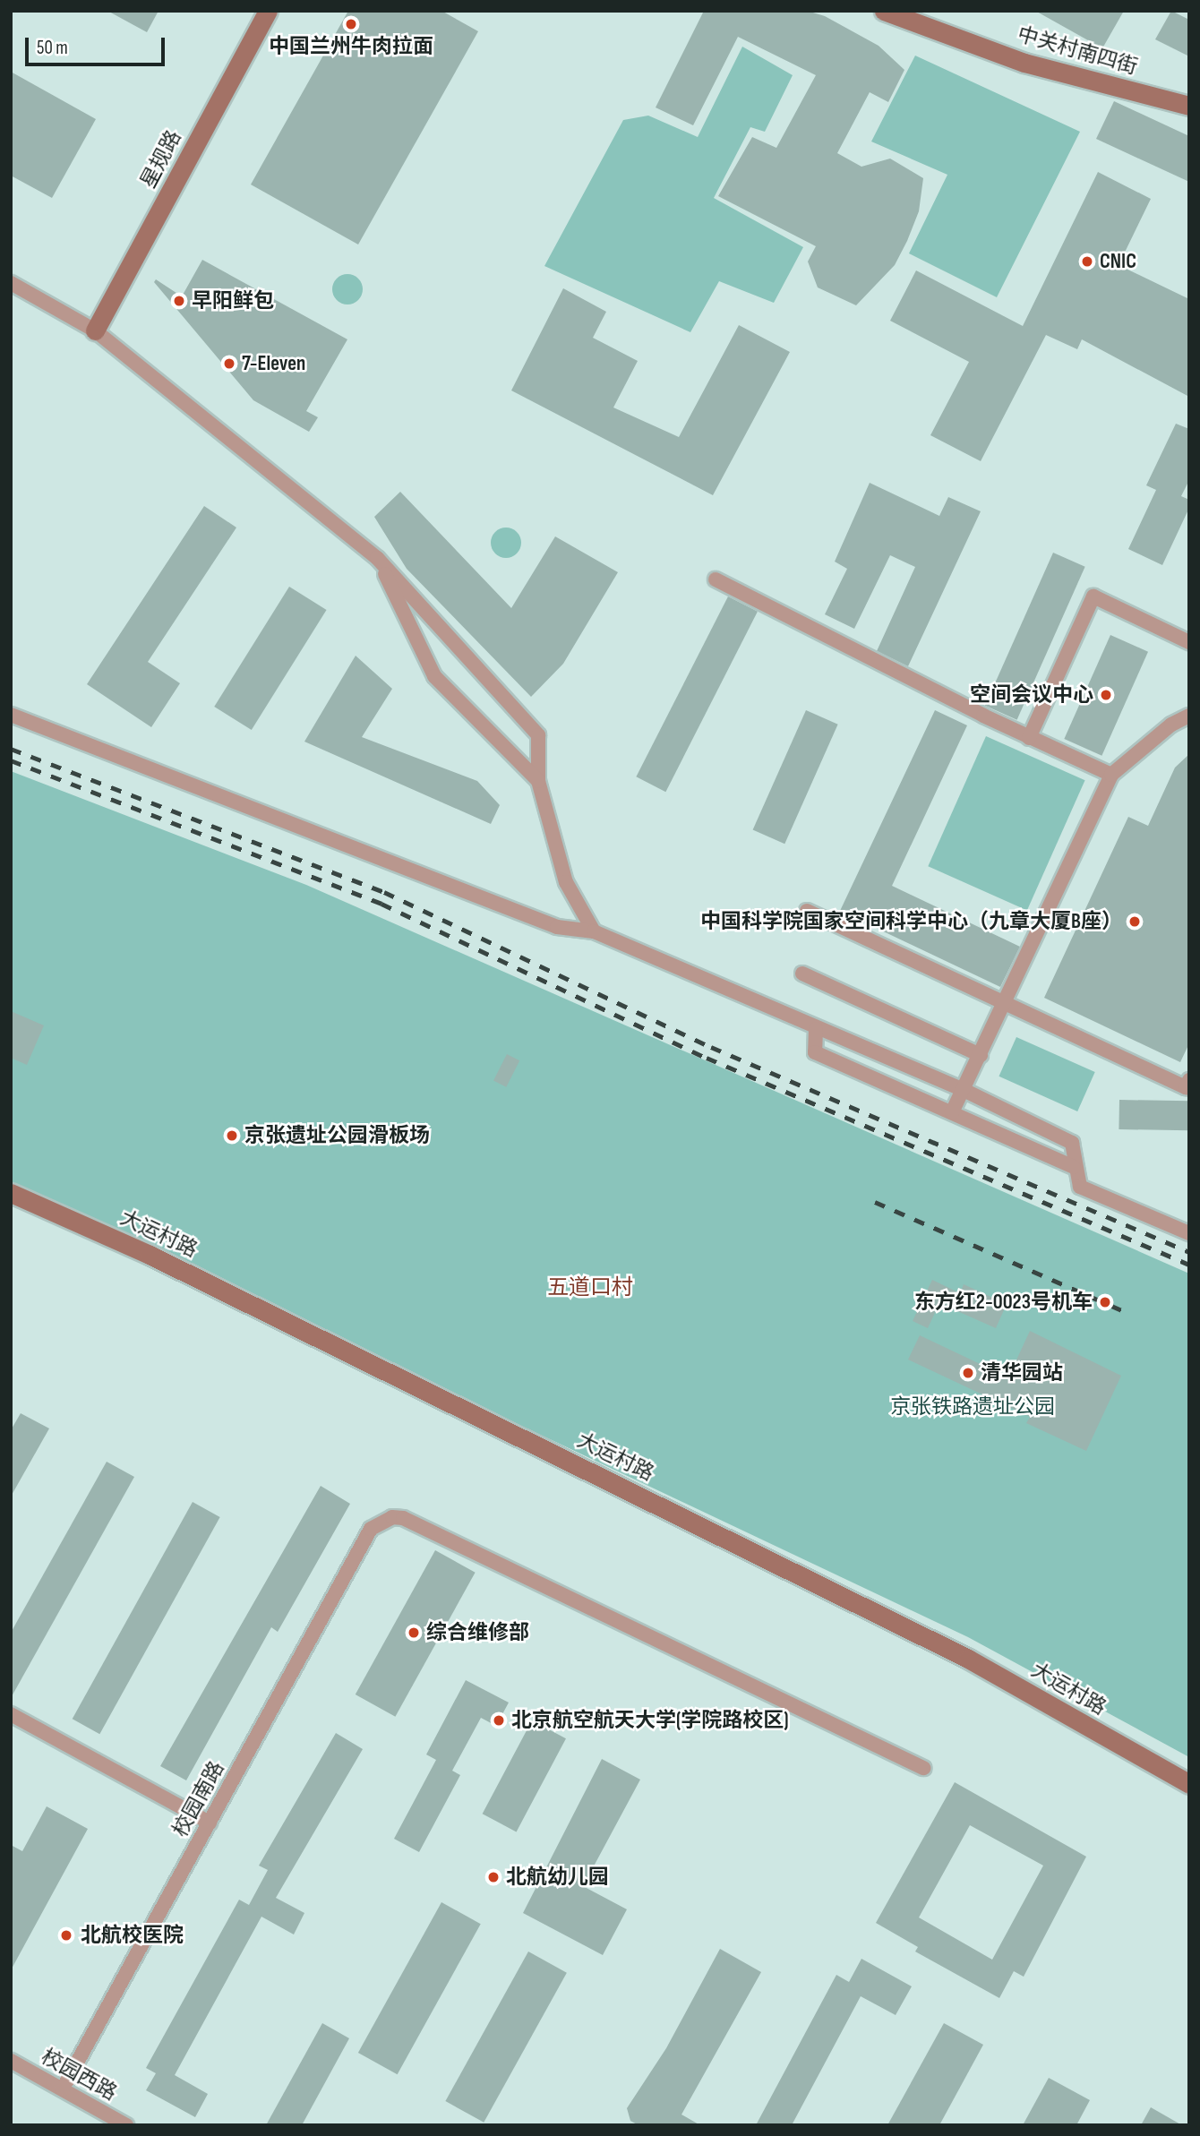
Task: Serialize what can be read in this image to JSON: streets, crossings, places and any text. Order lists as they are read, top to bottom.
{
  "streets": {
    "street": [
      "中关村南四街",
      "星规路",
      "大运村路",
      "校园南路",
      "校园西路"
    ]
  },
  "crossings": [
    ["校园南路", "校园西路"]
  ],
  "districts": ["五道口村"],
  "parks": ["京张铁路遗址公园"],
  "places": [
    "中国兰州牛肉拉面",
    "CNIC",
    "早阳鲜包",
    "7-Eleven",
    "空间会议中心",
    "中国科学院国家空间科学中心（九章大厦B座）",
    "京张遗址公园滑板场",
    "东方红2-0023号机车",
    "清华园站",
    "综合维修部",
    "北京航空航天大学(学院路校区)",
    "北航幼儿园",
    "北航校医院"
  ],
  "scale_bar": "50 m"
}
